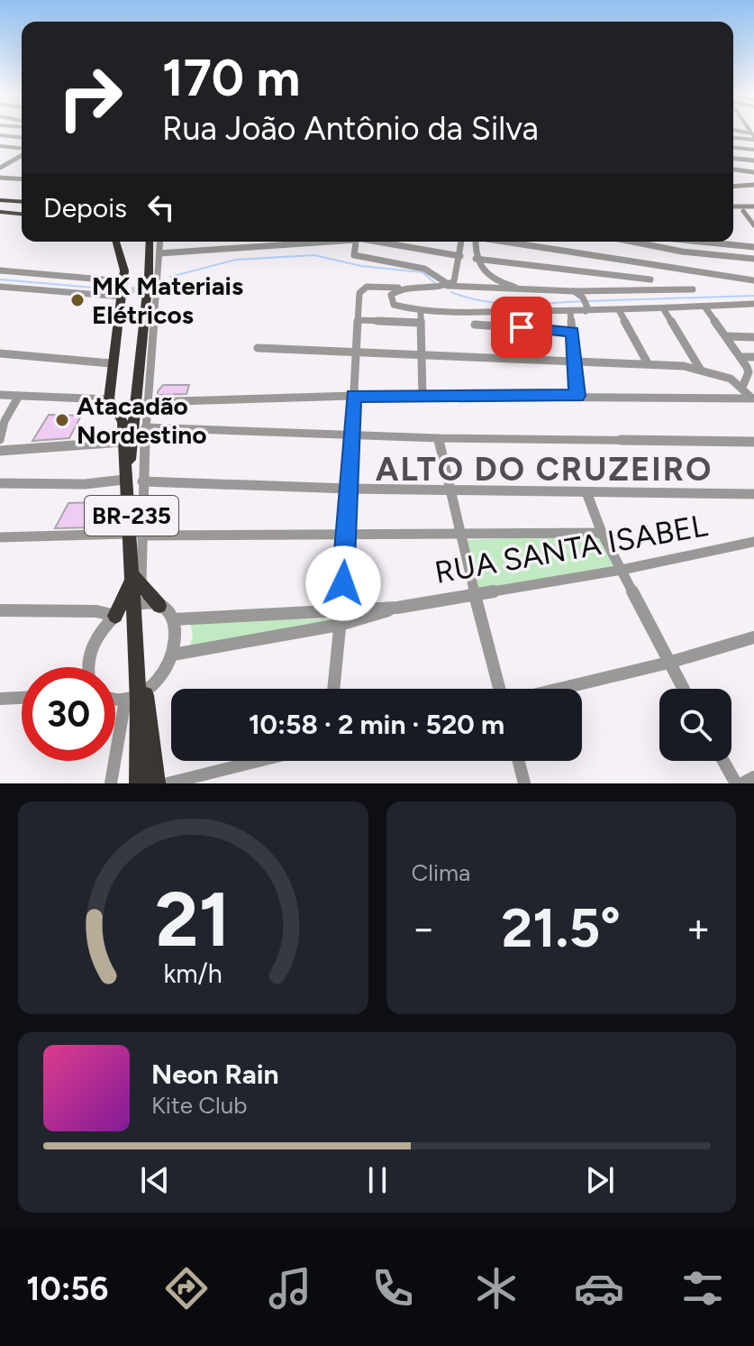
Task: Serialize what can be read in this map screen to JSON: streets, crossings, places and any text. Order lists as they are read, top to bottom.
{
  "streets": {
    "highway": ["BR-235"],
    "street": ["RUA SANTA ISABEL"]
  },
  "districts": ["ALTO DO CRUZEIRO"],
  "places": ["MK Materiais Elétricos", "Atacadão Nordestino"],
  "page": {
    "turn": ["170 m", "Rua João Antônio da Silva"],
    "then": "Depois",
    "limit": "30",
    "trip": "10:58 · 2 min · 520 m",
    "tile": "Clima",
    "heat": ["−", "21.5°", "+"],
    "song": ["Neon Rain", "Kite Club"],
    "tabs": "10:56",
    "gauge": ["21", "km/h"]
  }
}
